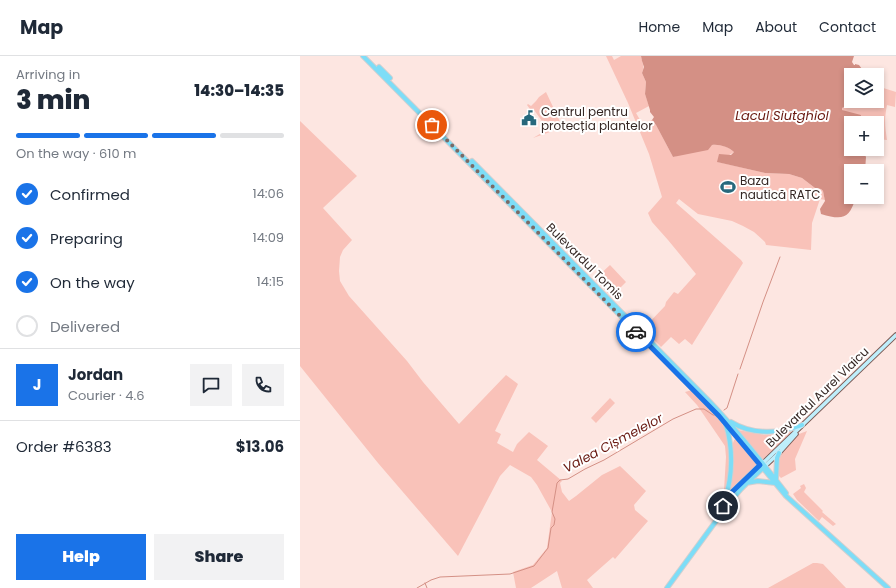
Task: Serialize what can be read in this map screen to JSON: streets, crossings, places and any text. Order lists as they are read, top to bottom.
{
  "streets": {
    "main road": ["Bulevardul Tomis", "Bulevardul Aurel Vlaicu"]
  },
  "crossings": [
    ["Bulevardul Tomis", "Bulevardul Aurel Vlaicu"]
  ],
  "water": ["Lacul Siutghiol", "Valea Cișmelelor"],
  "places": {
    "public building": ["Centrul pentru protecția plantelor"],
    "sports": ["Baza nautică RATC"]
  },
  "page": {
    "header": "Map",
    "nav": [
      "Home",
      "Map",
      "About",
      "Contact"
    ],
    "heading": ["3 min", "Arriving in", "14:30–14:35"],
    "panel": [
      "Jordan",
      "Courier · 4.6",
      "Order #6383",
      "$13.06"
    ],
    "map_buttons": ["+", "−"],
    "bar": "On the way · 610 m",
    "list": [
      ["Confirmed", "14:06"],
      ["Preparing", "14:09"],
      ["On the way", "14:15"],
      "Delivered"
    ],
    "round": "J",
    "buttons": ["Help", "Share"]
  }
}
